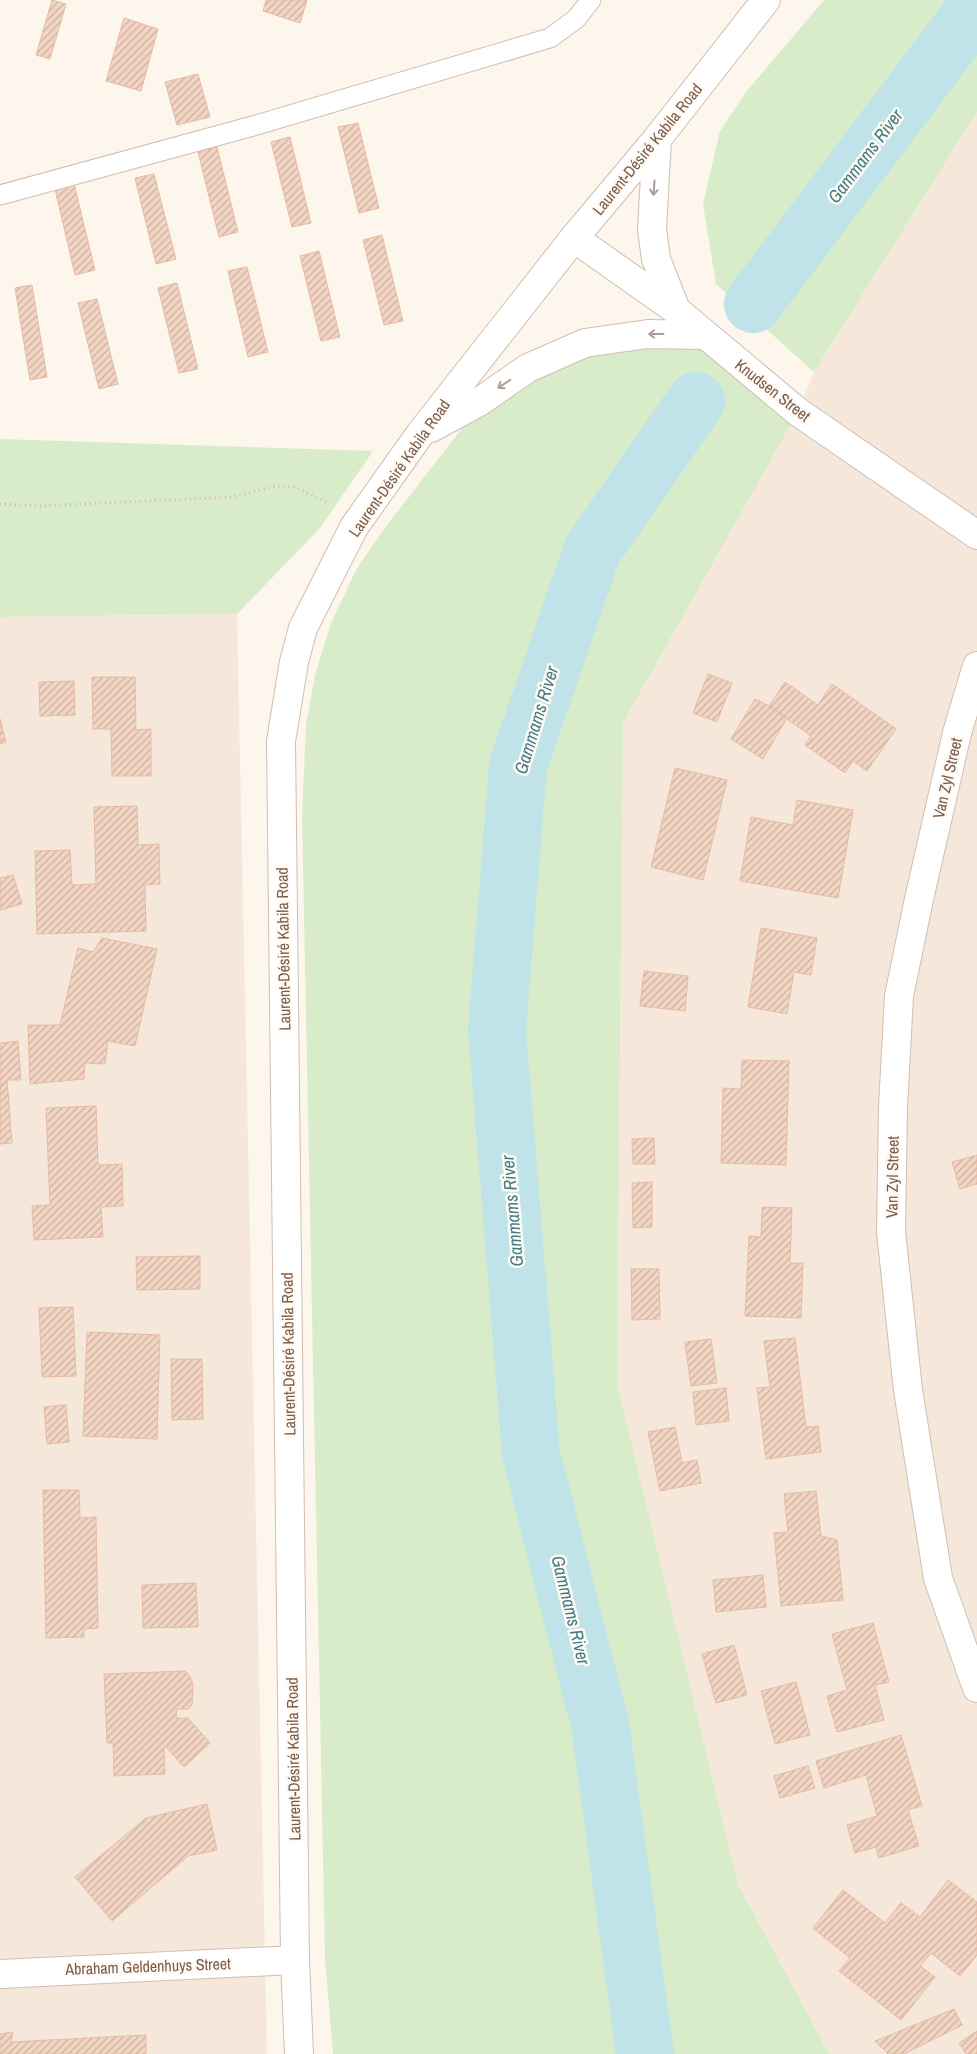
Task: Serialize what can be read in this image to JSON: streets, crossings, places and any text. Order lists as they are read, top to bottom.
{
  "streets": {
    "street": [
      "Laurent-Désiré Kabila Road",
      "Knudsen Street",
      "Van Zyl Street",
      "Abraham Geldenhuys Street"
    ]
  },
  "crossings": [
    ["Laurent-Désiré Kabila Road", "Knudsen Street"],
    ["Laurent-Désiré Kabila Road", "Abraham Geldenhuys Street"]
  ],
  "water": ["Gammams River"]
}
